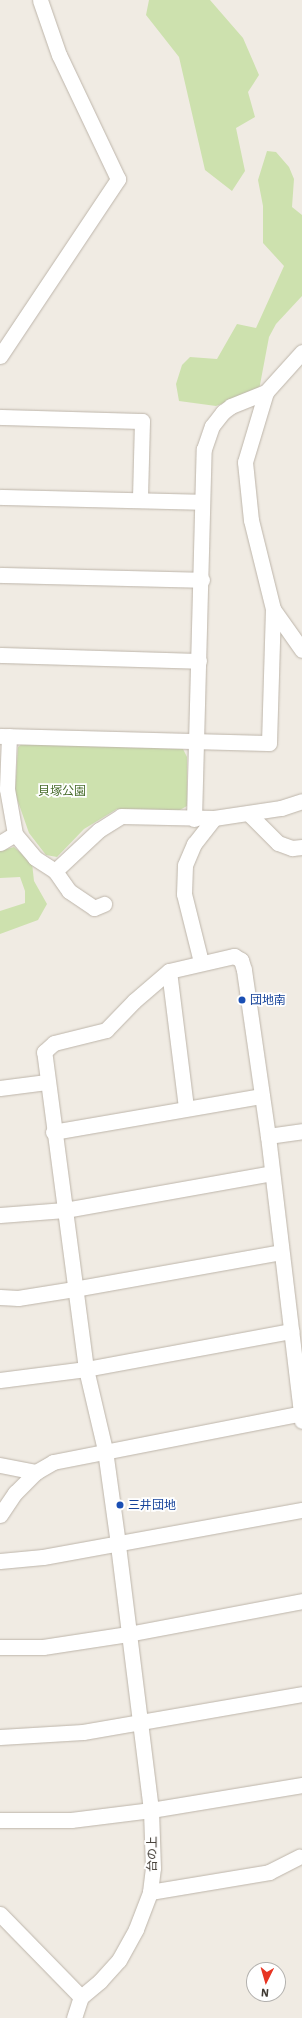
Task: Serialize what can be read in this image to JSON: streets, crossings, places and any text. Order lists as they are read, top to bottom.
{
  "streets": {
    "street": ["台の上"]
  },
  "parks": ["貝塚公園"],
  "places": ["団地南", "三井団地"],
  "north": "bottom"
}
